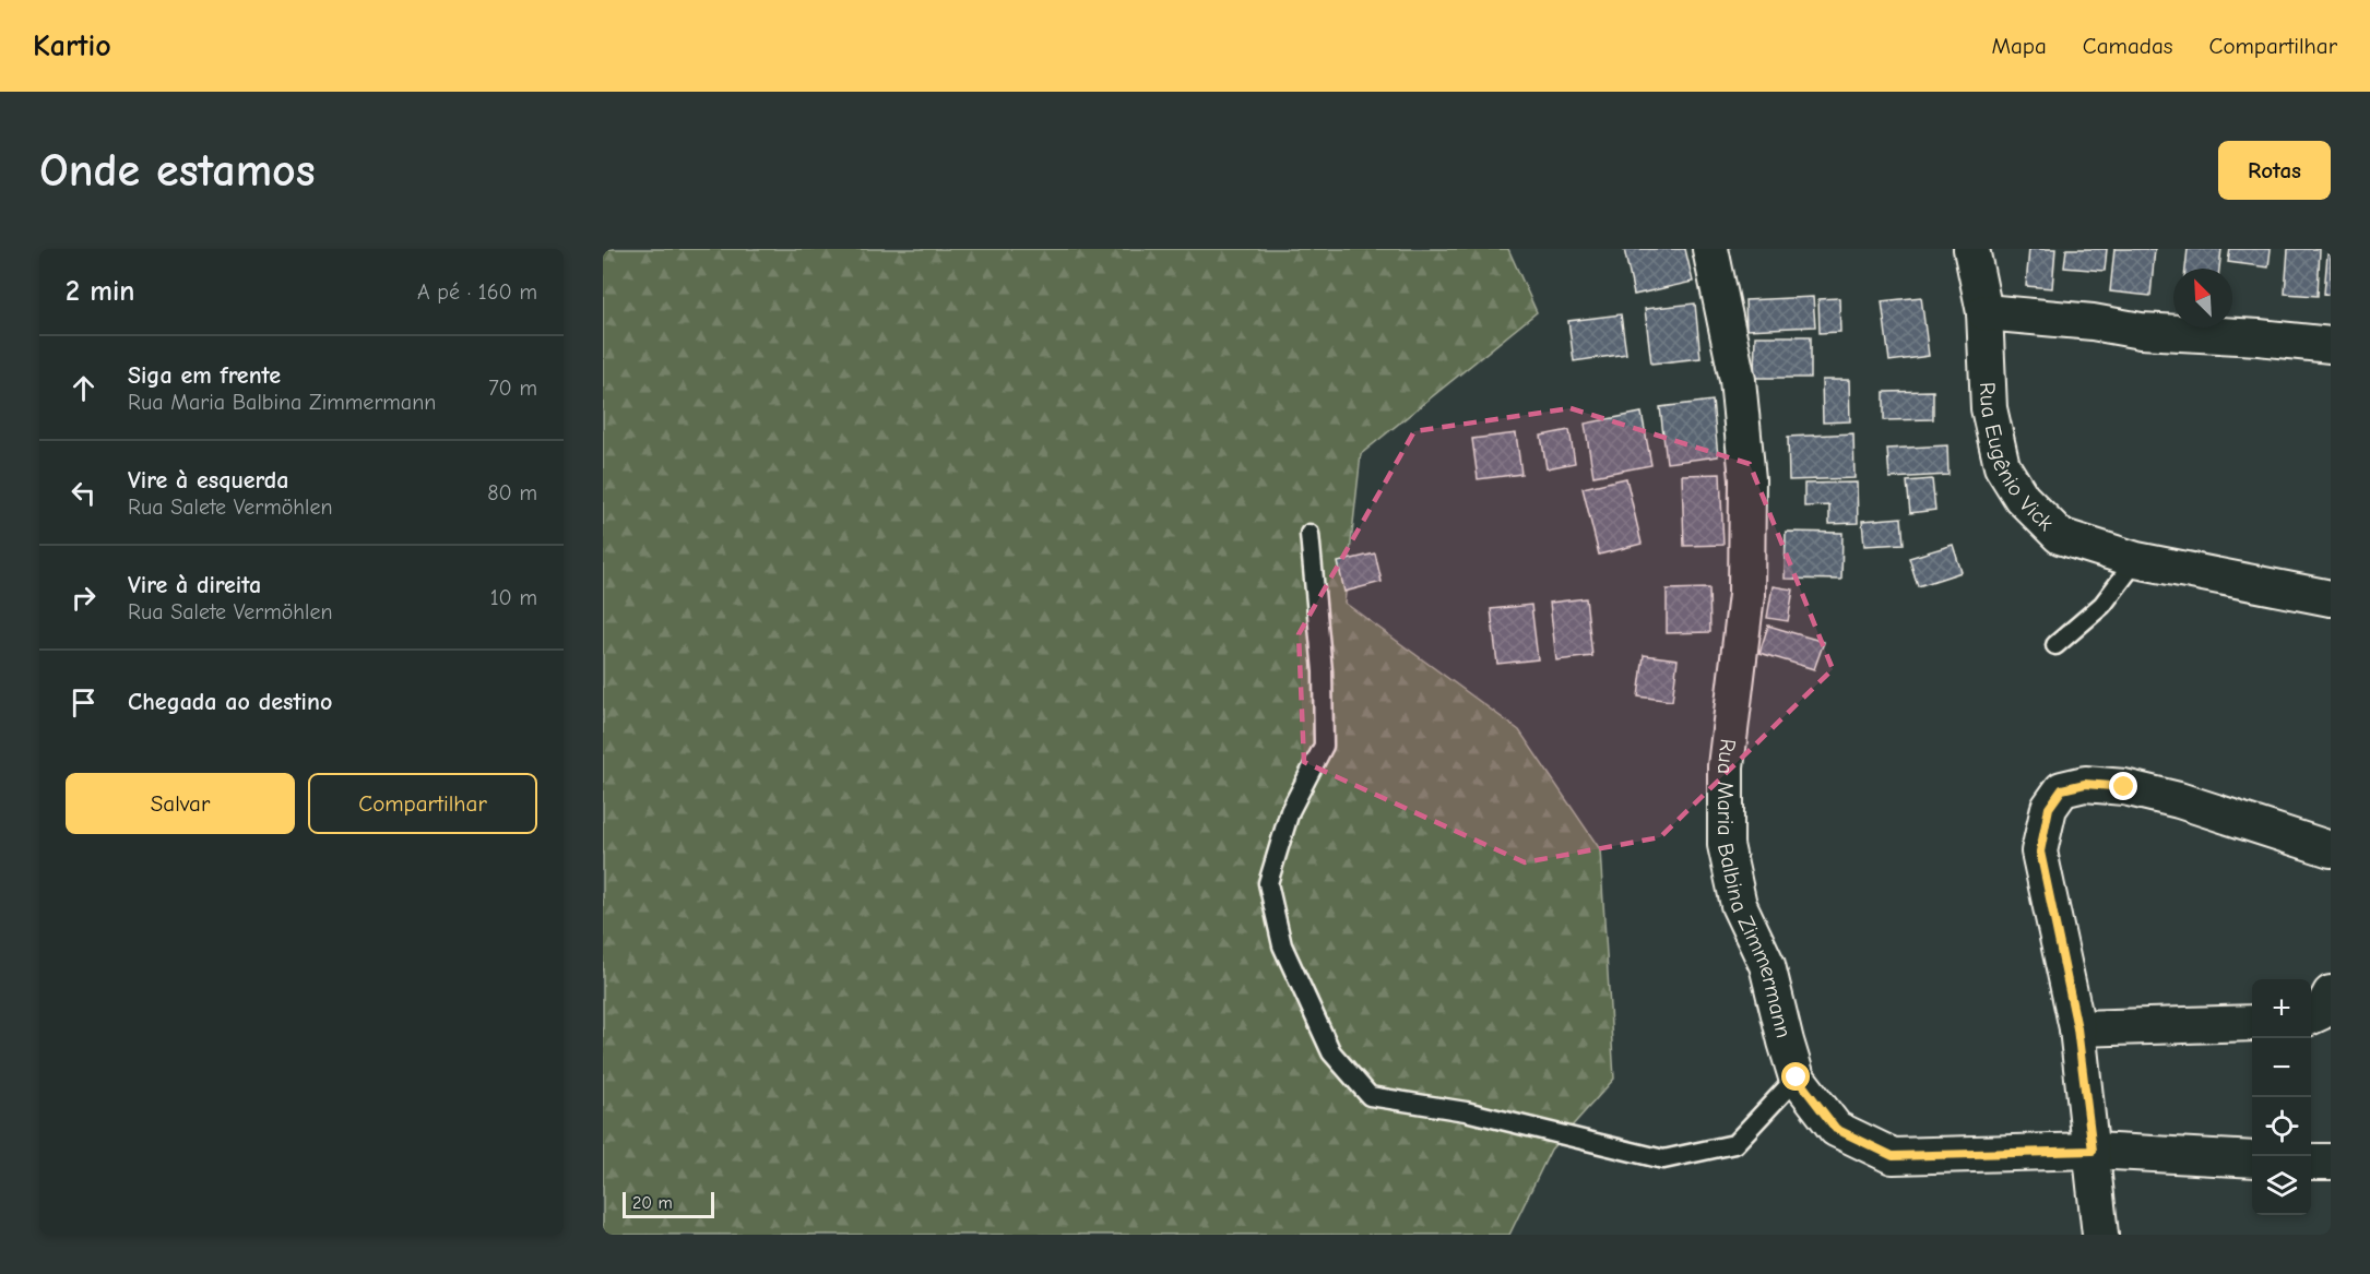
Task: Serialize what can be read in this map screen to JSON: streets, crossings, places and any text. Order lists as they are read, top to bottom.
{
  "streets": {
    "street": ["Rua Eugênio Vick", "Rua Maria Balbina Zimmermann"]
  },
  "scale_bar": "20 m",
  "north": "top left",
  "page": {
    "header": "Kartio",
    "nav": ["Mapa", "Camadas", "Compartilhar"],
    "buttons": [
      "Rotas",
      ["Salvar", "Compartilhar"]
    ],
    "title": "Onde estamos",
    "heading": ["2 min", "A pé · 160 m"],
    "list": [
      ["Siga em frente", "Rua Maria Balbina Zimmermann", "70 m"],
      ["Vire à esquerda", "Rua Salete Vermöhlen", "80 m"],
      ["Vire à direita", "Rua Salete Vermöhlen", "10 m"],
      "Chegada ao destino"
    ],
    "map_buttons": ["+", "−"],
    "scale": "20 m"
  }
}
